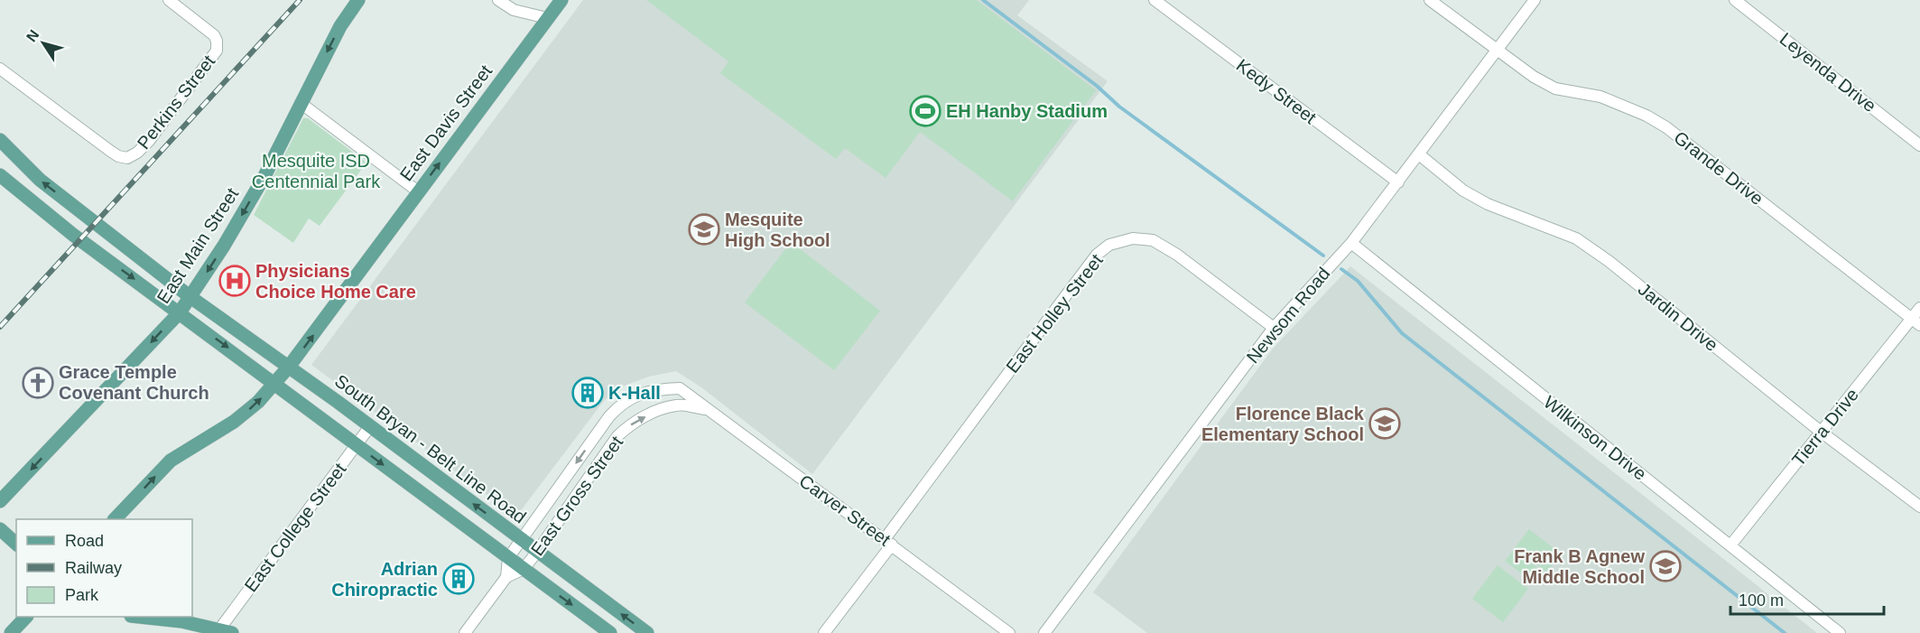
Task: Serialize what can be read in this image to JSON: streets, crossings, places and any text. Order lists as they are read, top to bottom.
{
  "streets": {
    "main road": ["East Davis Street", "East Main Street", "South Bryan - Belt Line Road"],
    "street": [
      "Leyenda Drive",
      "Kedy Street",
      "Perkins Street",
      "Grande Drive",
      "East Holley Street",
      "Newsom Road",
      "Jardin Drive",
      "Tierra Drive",
      "Wilkinson Drive",
      "East Gross Street",
      "Carver Street",
      "East College Street"
    ]
  },
  "crossings": [
    ["Kedy Street", "Newsom Road"],
    ["East Davis Street", "South Bryan - Belt Line Road"],
    ["Grande Drive", "Newsom Road"],
    ["Grande Drive", "Tierra Drive"],
    ["East Main Street", "South Bryan - Belt Line Road"],
    ["East Holley Street", "Newsom Road"],
    ["East Holley Street", "Carver Street"],
    ["Newsom Road", "Jardin Drive"],
    ["Newsom Road", "Wilkinson Drive"],
    ["Jardin Drive", "Tierra Drive"],
    ["Tierra Drive", "Wilkinson Drive"],
    ["South Bryan - Belt Line Road", "East Gross Street"],
    ["South Bryan - Belt Line Road", "East College Street"],
    ["East Gross Street", "Carver Street"]
  ],
  "one_way": ["East Davis Street", "East Main Street"],
  "parks": ["Mesquite ISD Centennial Park"],
  "places": {
    "sports": ["EH Hanby Stadium"],
    "school or university": ["Mesquite High School", "Florence Black Elementary School", "Frank B Agnew Middle School"],
    "hospital": ["Physicians Choice Home Care"],
    "church": ["Grace Temple Covenant Church"],
    "building": ["K-Hall", "Adrian Chiropractic"]
  },
  "legend": ["Road", "Railway", "Park"],
  "scale_bar": "100 m",
  "north": "top left"
}
